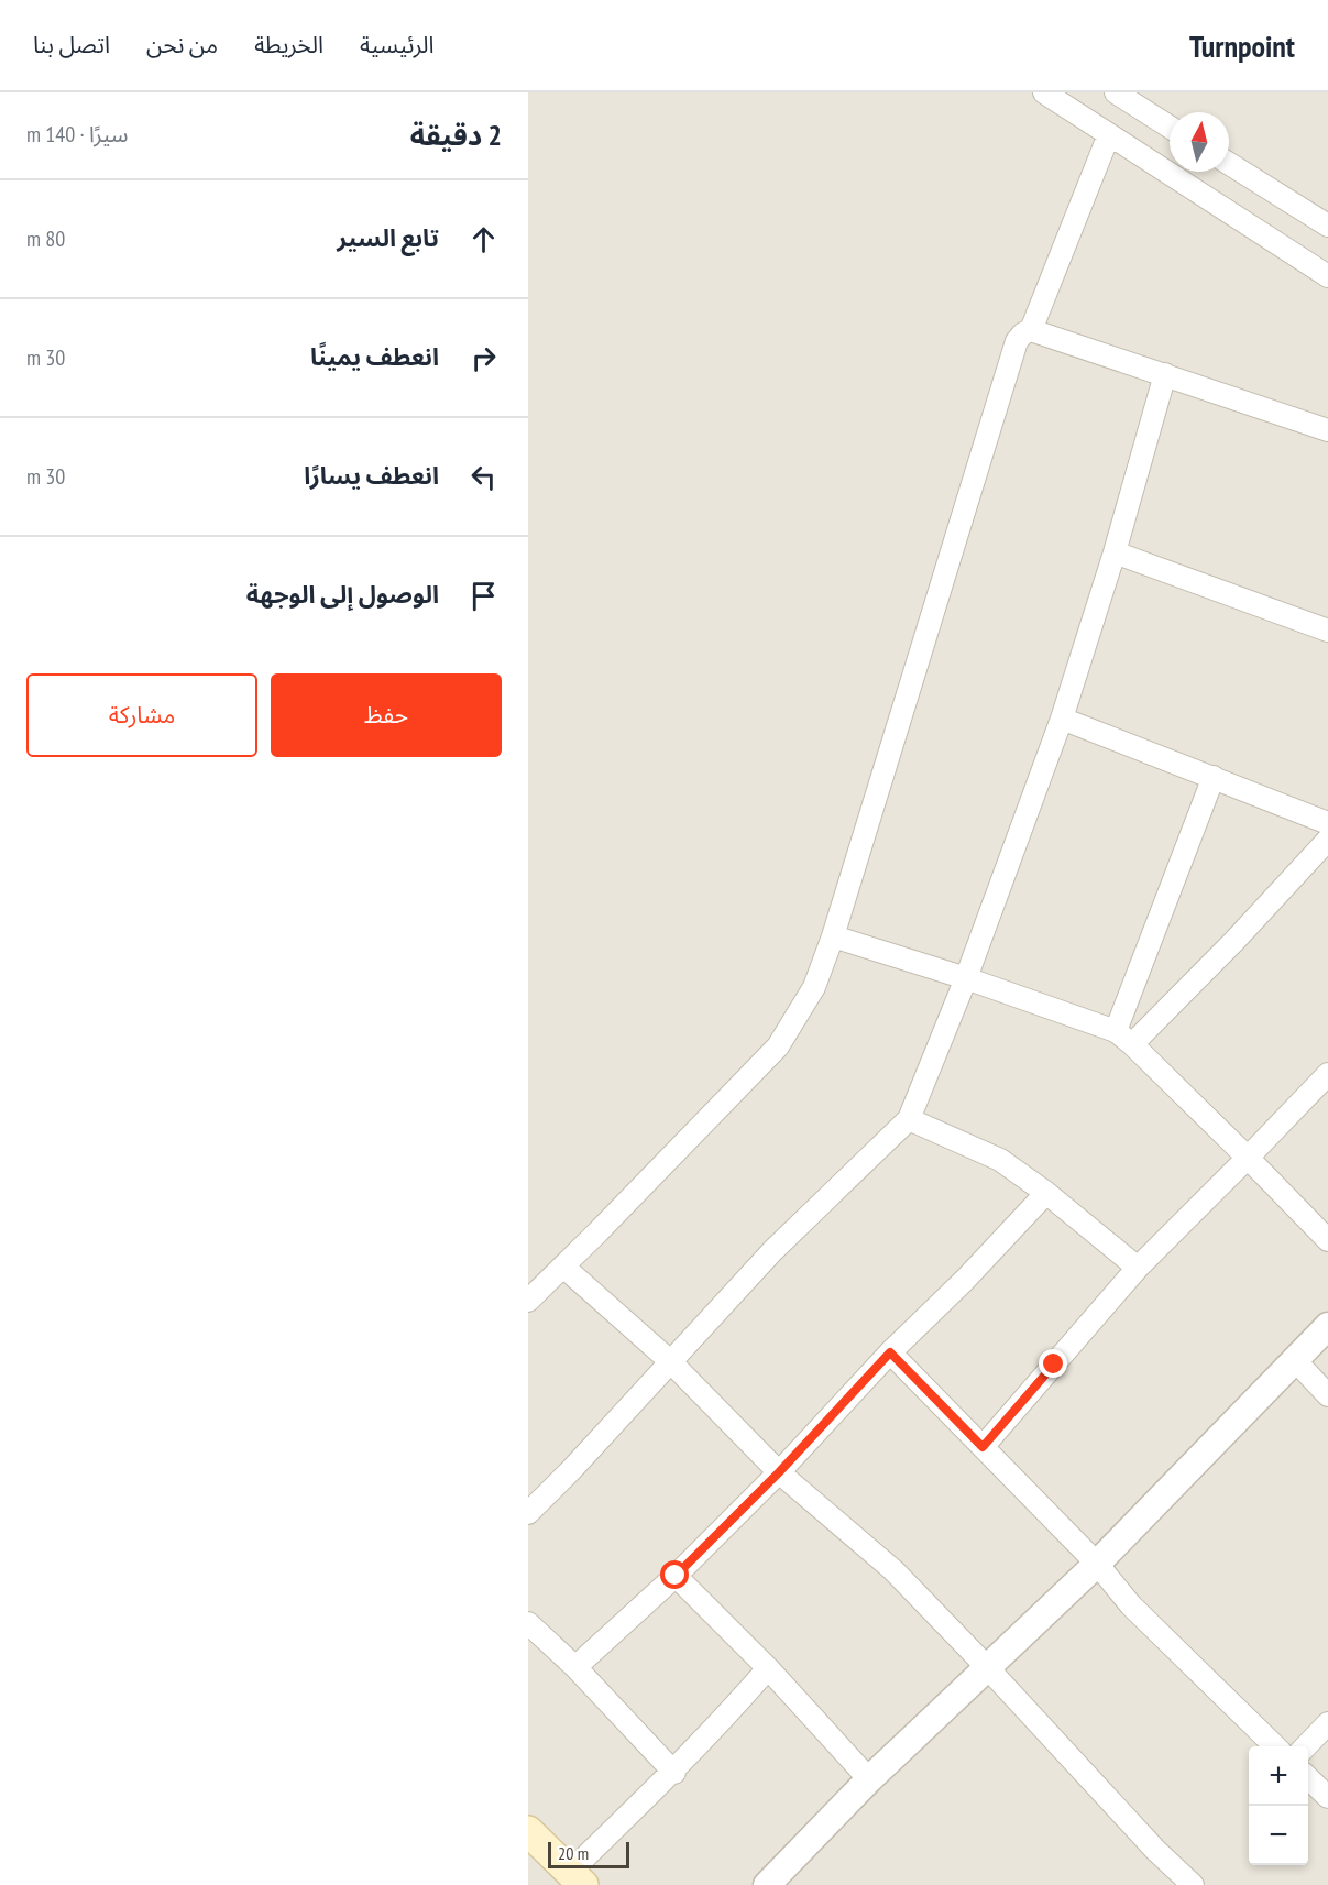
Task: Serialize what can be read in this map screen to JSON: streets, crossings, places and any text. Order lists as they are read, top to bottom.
{
  "scale_bar": "20 m",
  "north": "top",
  "page": {
    "header": "Turnpoint",
    "nav": [
      "الرئيسية",
      "الخريطة",
      "من نحن",
      "اتصل بنا"
    ],
    "heading": ["2 دقيقة", "سيرًا · 140 m"],
    "list": [
      ["تابع السير", "80 m"],
      ["انعطف يمينًا", "30 m"],
      ["انعطف يسارًا", "30 m"],
      "الوصول إلى الوجهة"
    ],
    "buttons": ["حفظ", "مشاركة"],
    "map_buttons": ["+", "−"],
    "scale": "20 m"
  }
}
